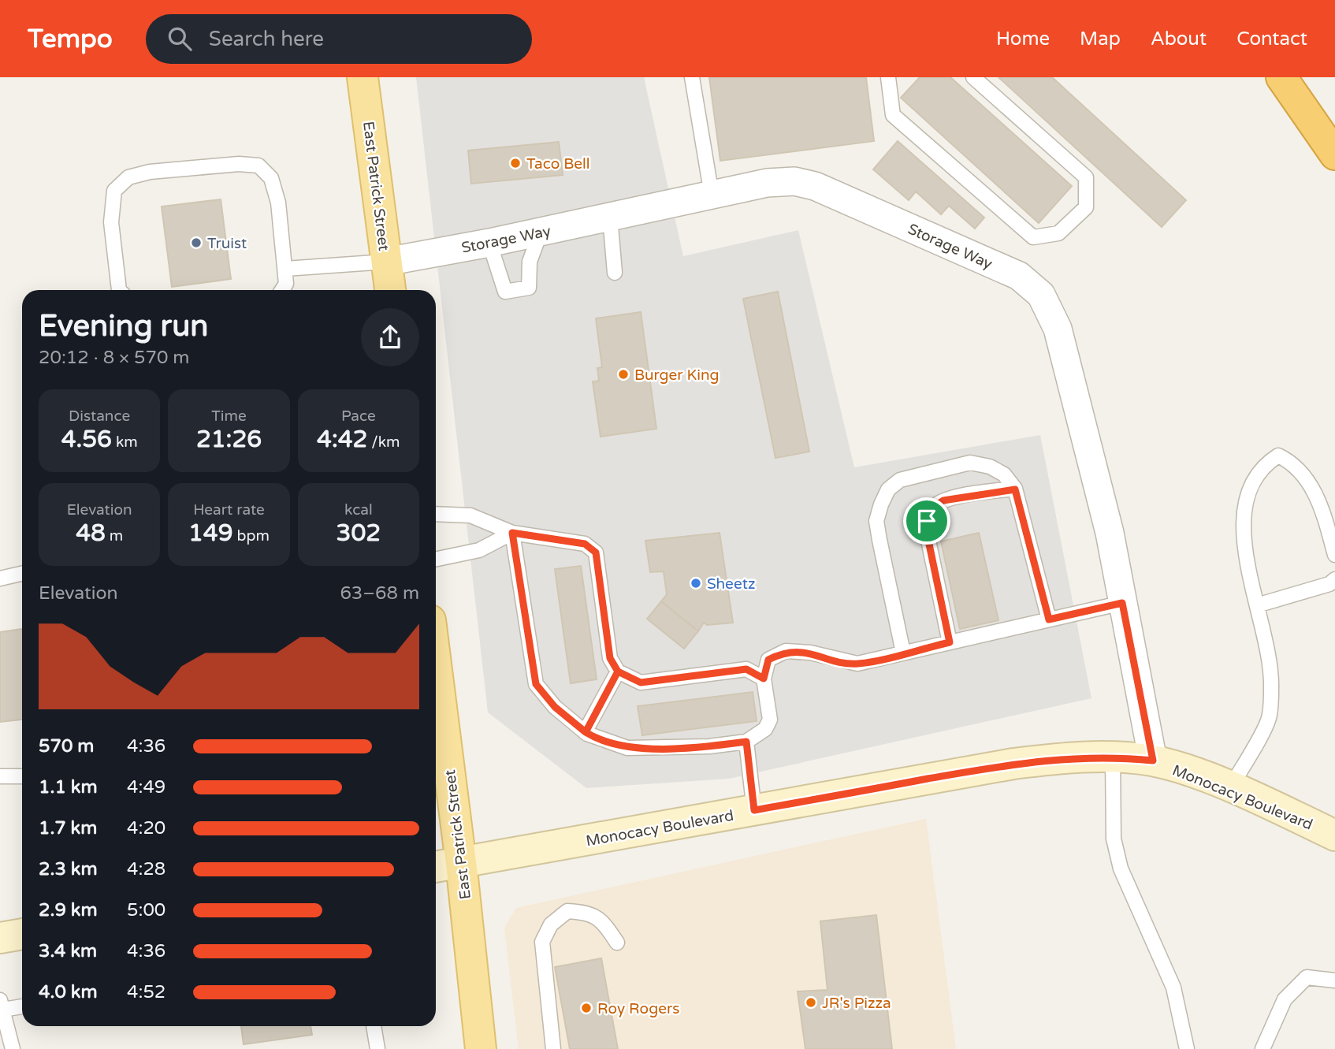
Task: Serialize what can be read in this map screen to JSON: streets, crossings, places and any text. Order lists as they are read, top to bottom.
{
  "streets": {
    "main road": ["East Patrick Street", "Monocacy Boulevard"],
    "street": ["Storage Way"]
  },
  "crossings": [
    ["East Patrick Street", "Storage Way"],
    ["East Patrick Street", "Monocacy Boulevard"],
    ["Storage Way", "Monocacy Boulevard"]
  ],
  "places": [
    "Taco Bell",
    "Truist",
    "Burger King",
    "Sheetz",
    "JR's Pizza",
    "Roy Rogers"
  ],
  "page": {
    "header": "Tempo",
    "search": "Search here",
    "nav": [
      "Home",
      "Map",
      "About",
      "Contact"
    ],
    "heading": ["Evening run", "20:12 · 8 × 570 m"],
    "stats": [
      ["Distance", "4.56 km"],
      ["Time", "21:26"],
      ["Pace", "4:42 /km"],
      ["Elevation", "48 m"],
      ["Heart rate", "149 bpm"],
      ["kcal", "302"]
    ],
    "chart": ["Elevation", "63–68 m"],
    "list": [
      {
        "name": "570 m",
        "note": "4:36"
      },
      {
        "name": "1.1 km",
        "note": "4:49"
      },
      {
        "name": "1.7 km",
        "note": "4:20"
      },
      {
        "name": "2.3 km",
        "note": "4:28"
      },
      {
        "name": "2.9 km",
        "note": "5:00"
      },
      {
        "name": "3.4 km",
        "note": "4:36"
      },
      {
        "name": "4.0 km",
        "note": "4:52"
      }
    ]
  }
}
